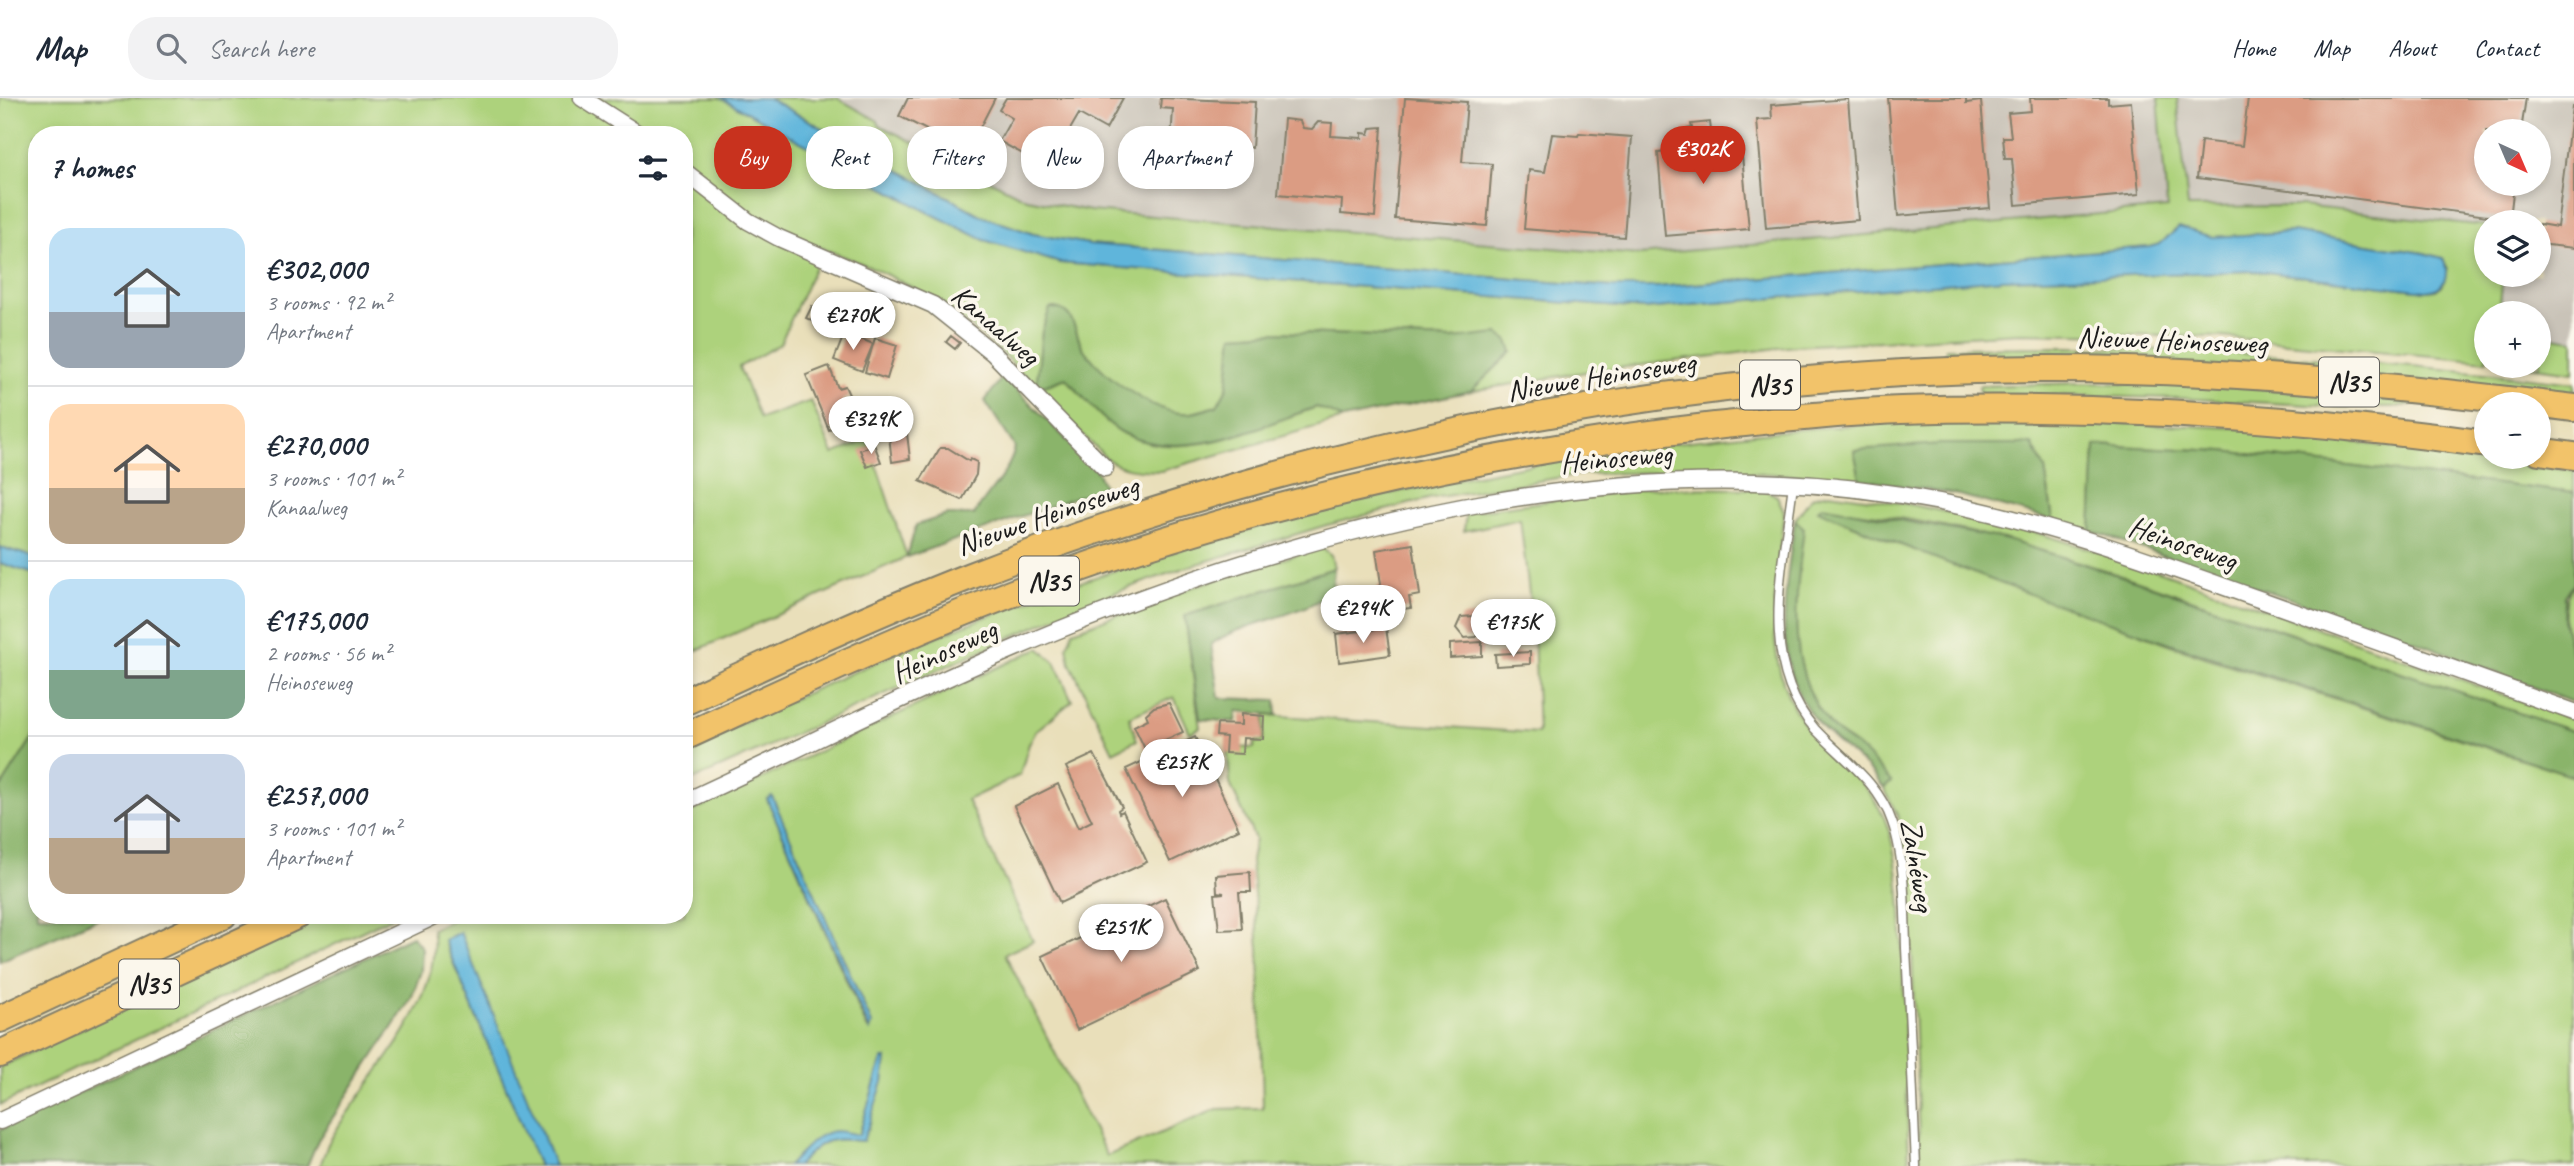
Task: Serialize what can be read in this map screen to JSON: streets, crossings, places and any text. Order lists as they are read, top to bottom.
{
  "streets": {
    "highway": ["Nieuwe Heinoseweg", "N35"],
    "street": ["Kanaalweg", "Heinoseweg"],
    "lane": ["Zalnéweg"]
  },
  "crossings": [
    ["Heinoseweg", "Zalnéweg"]
  ],
  "north": "bottom right",
  "page": {
    "header": "Map",
    "search": "Search here",
    "nav": [
      "Home",
      "Map",
      "About",
      "Contact"
    ],
    "map_buttons": ["+", "−"],
    "price": [
      "€302K",
      "€270K",
      "€329K",
      "€294K",
      "€175K",
      "€257K",
      "€251K"
    ],
    "chip": [
      "Buy",
      "Rent",
      "Filters",
      "New",
      "Apartment"
    ],
    "heading": "7 homes",
    "list": [
      {
        "name": "€302,000",
        "note": "3 rooms · 92 m² · Apartment"
      },
      {
        "name": "€270,000",
        "note": "3 rooms · 101 m² · Kanaalweg"
      },
      {
        "name": "€175,000",
        "note": "2 rooms · 56 m² · Heinoseweg"
      },
      {
        "name": "€257,000",
        "note": "3 rooms · 101 m² · Apartment"
      }
    ]
  }
}
